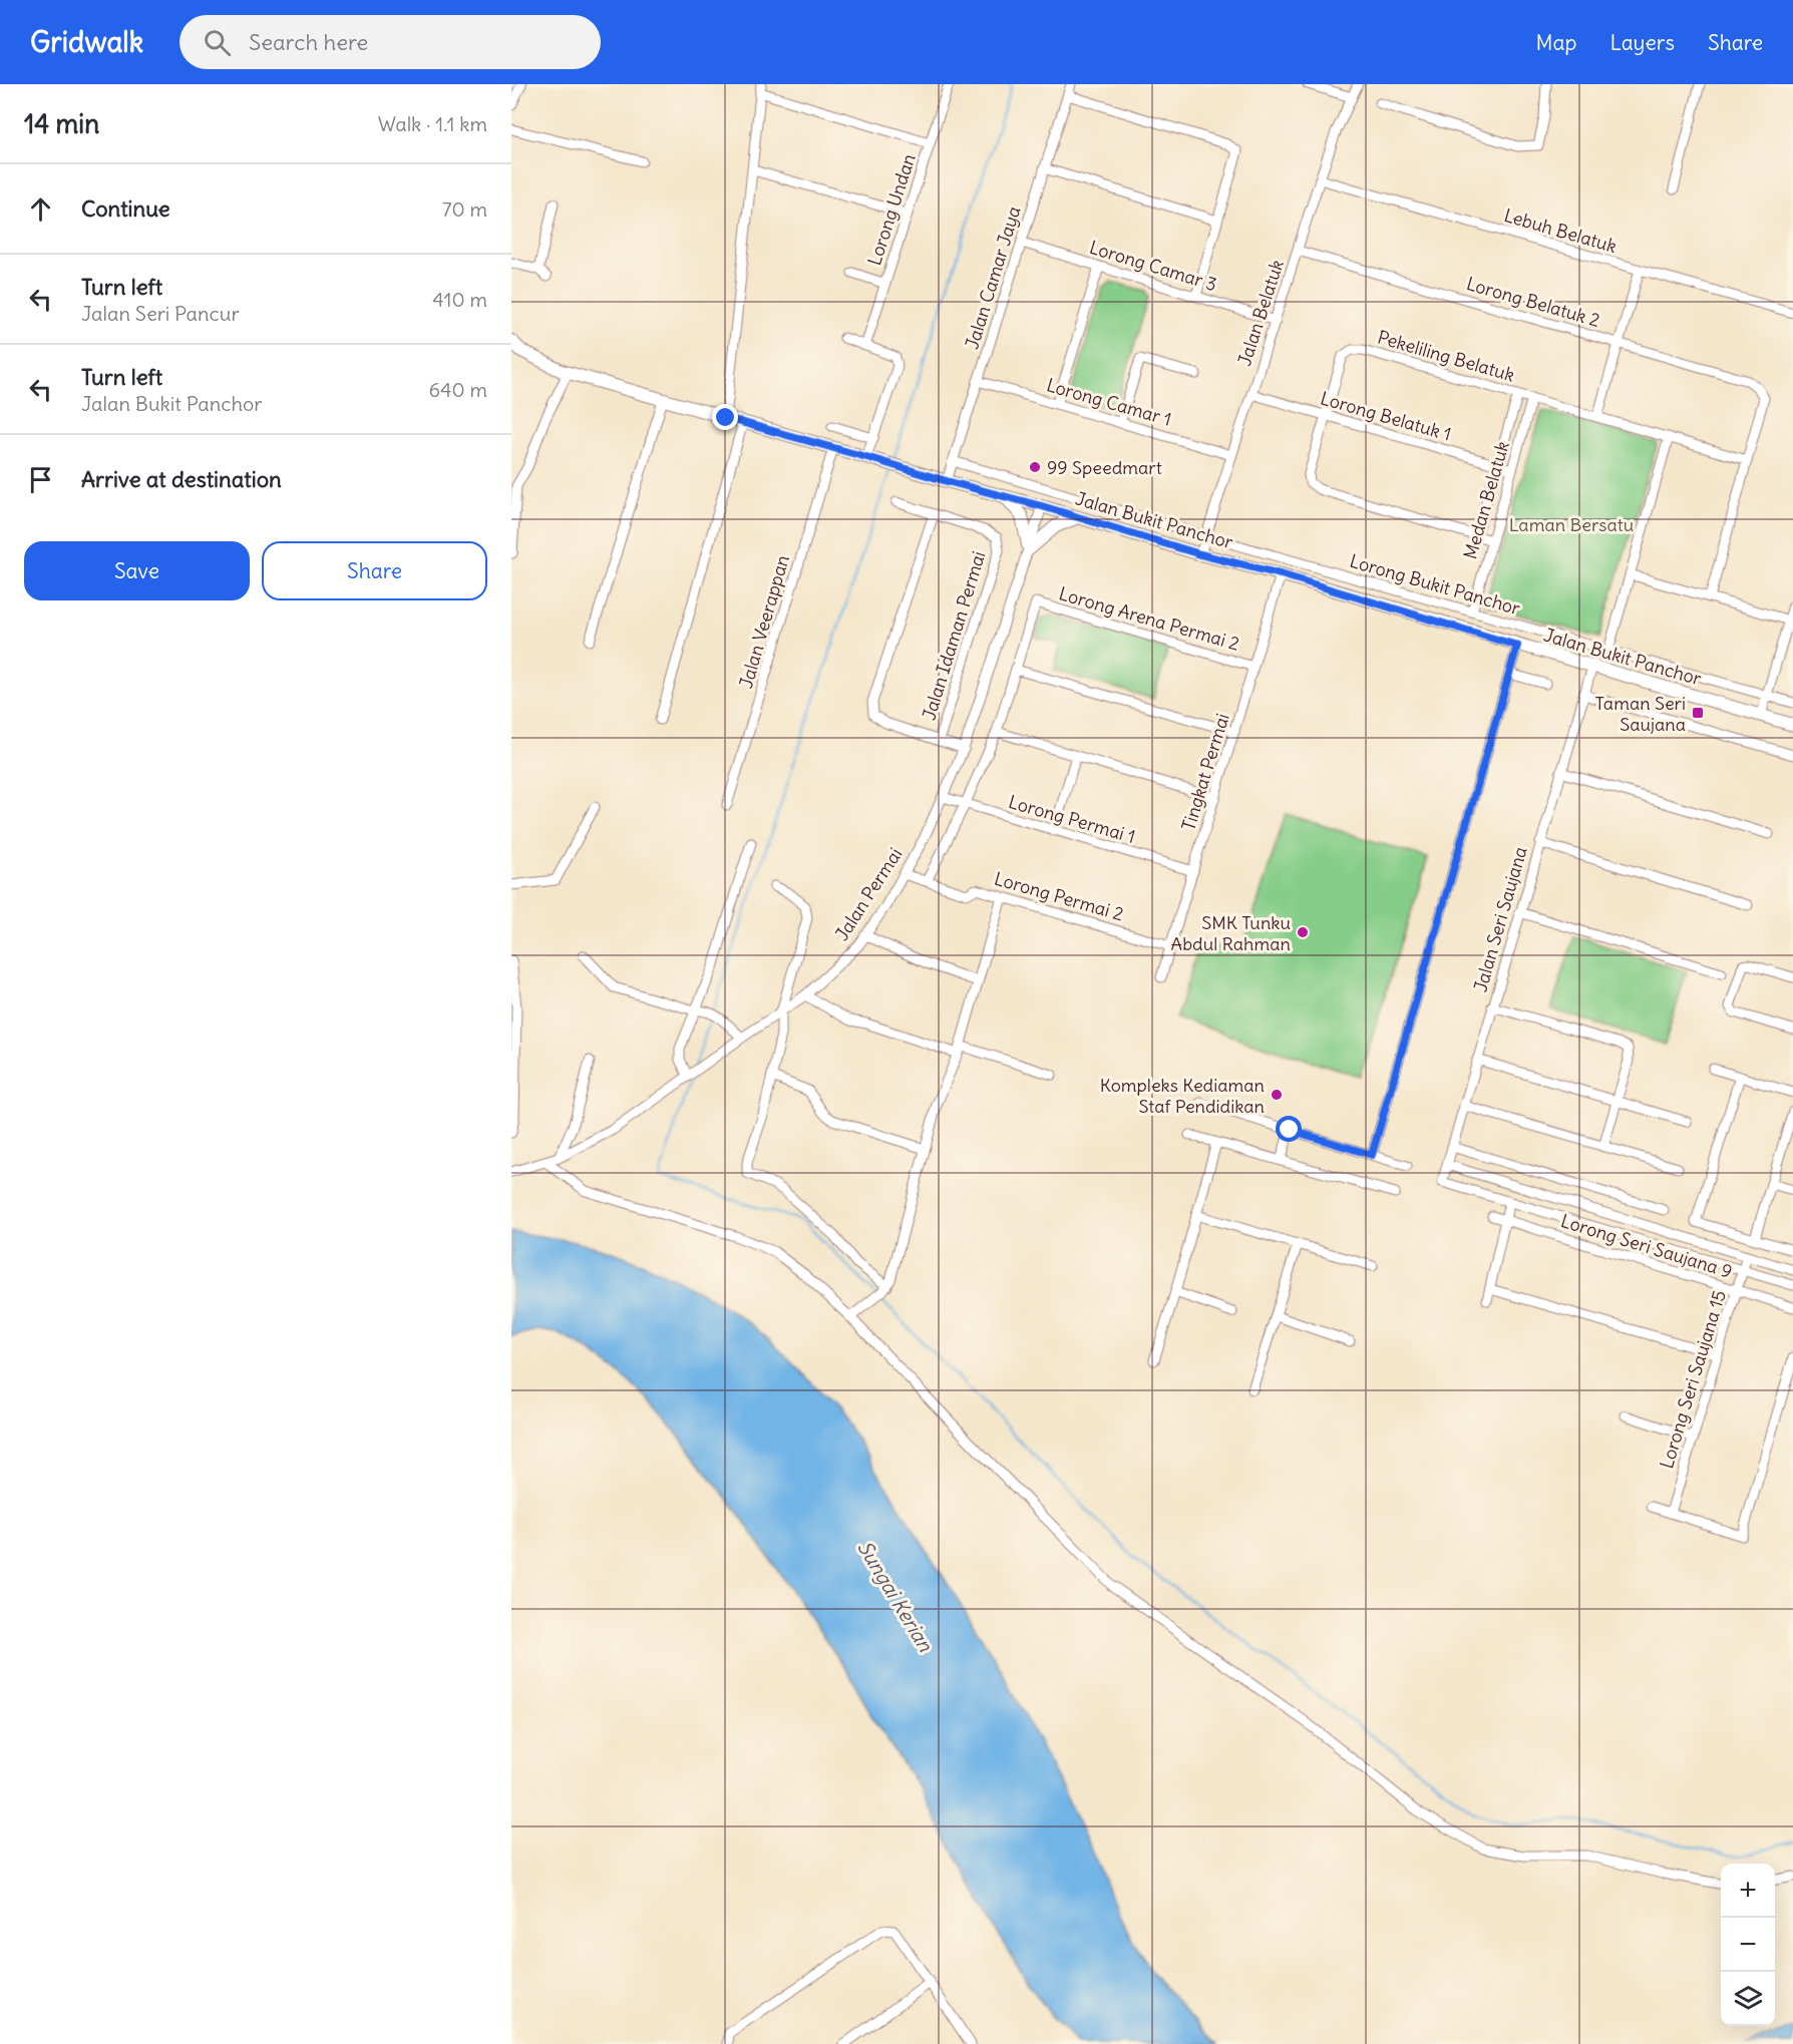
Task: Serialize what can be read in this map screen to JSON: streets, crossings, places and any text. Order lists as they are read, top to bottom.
{
  "streets": {
    "main road": ["Jalan Bukit Panchor"],
    "street": [
      "Lorong Undan",
      "Lebuh Belatuk",
      "Lorong Camar 3",
      "Jalan Camar Jaya",
      "Lorong Belatuk 2",
      "Jalan Belatuk",
      "Pekeliling Belatuk",
      "Lorong Camar 1",
      "Lorong Belatuk 1",
      "Medan Belatuk",
      "Lorong Bukit Panchor",
      "Lorong Arena Permai 2",
      "Jalan Veerappan",
      "Jalan Idaman Permai",
      "Tingkat Permai",
      "Lorong Permai 1",
      "Jalan Permai",
      "Lorong Permai 2",
      "Jalan Seri Saujana",
      "Lorong Seri Saujana 9",
      "Lorong Seri Saujana 15"
    ]
  },
  "crossings": [
    ["Lebuh Belatuk", "Jalan Belatuk"],
    ["Lorong Camar 3", "Jalan Camar Jaya"],
    ["Lorong Camar 3", "Jalan Belatuk"],
    ["Jalan Camar Jaya", "Lorong Camar 1"],
    ["Jalan Camar Jaya", "Jalan Bukit Panchor"],
    ["Lorong Belatuk 2", "Jalan Belatuk"],
    ["Lorong Belatuk 2", "Pekeliling Belatuk"],
    ["Jalan Belatuk", "Lorong Camar 1"],
    ["Jalan Belatuk", "Lorong Belatuk 1"],
    ["Jalan Belatuk", "Jalan Bukit Panchor"],
    ["Jalan Belatuk", "Lorong Bukit Panchor"],
    ["Pekeliling Belatuk", "Lorong Belatuk 1"],
    ["Pekeliling Belatuk", "Medan Belatuk"],
    ["Lorong Belatuk 1", "Medan Belatuk"],
    ["Medan Belatuk", "Lorong Bukit Panchor"],
    ["Jalan Bukit Panchor", "Lorong Bukit Panchor"],
    ["Jalan Bukit Panchor", "Jalan Veerappan"],
    ["Jalan Bukit Panchor", "Tingkat Permai"],
    ["Jalan Bukit Panchor", "Jalan Permai"],
    ["Jalan Bukit Panchor", "Jalan Seri Saujana"],
    ["Lorong Arena Permai 2", "Tingkat Permai"],
    ["Tingkat Permai", "Lorong Permai 1"],
    ["Tingkat Permai", "Lorong Permai 2"],
    ["Lorong Permai 1", "Jalan Permai"],
    ["Jalan Permai", "Lorong Permai 2"],
    ["Lorong Seri Saujana 9", "Lorong Seri Saujana 15"]
  ],
  "water": ["Sungai Kerian"],
  "parks": ["Laman Bersatu"],
  "places": {
    "other": ["99 Speedmart", "SMK Tunku Abdul Rahman", "Kompleks Kediaman Staf Pendidikan"],
    "transit": ["Taman Seri Saujana"]
  },
  "page": {
    "header": "Gridwalk",
    "search": "Search here",
    "nav": ["Map", "Layers", "Share"],
    "heading": ["14 min", "Walk · 1.1 km"],
    "list": [
      ["Continue", "70 m"],
      ["Turn left", "Jalan Seri Pancur", "410 m"],
      ["Turn left", "Jalan Bukit Panchor", "640 m"],
      "Arrive at destination"
    ],
    "buttons": ["Save", "Share"],
    "map_buttons": ["+", "−"]
  }
}
